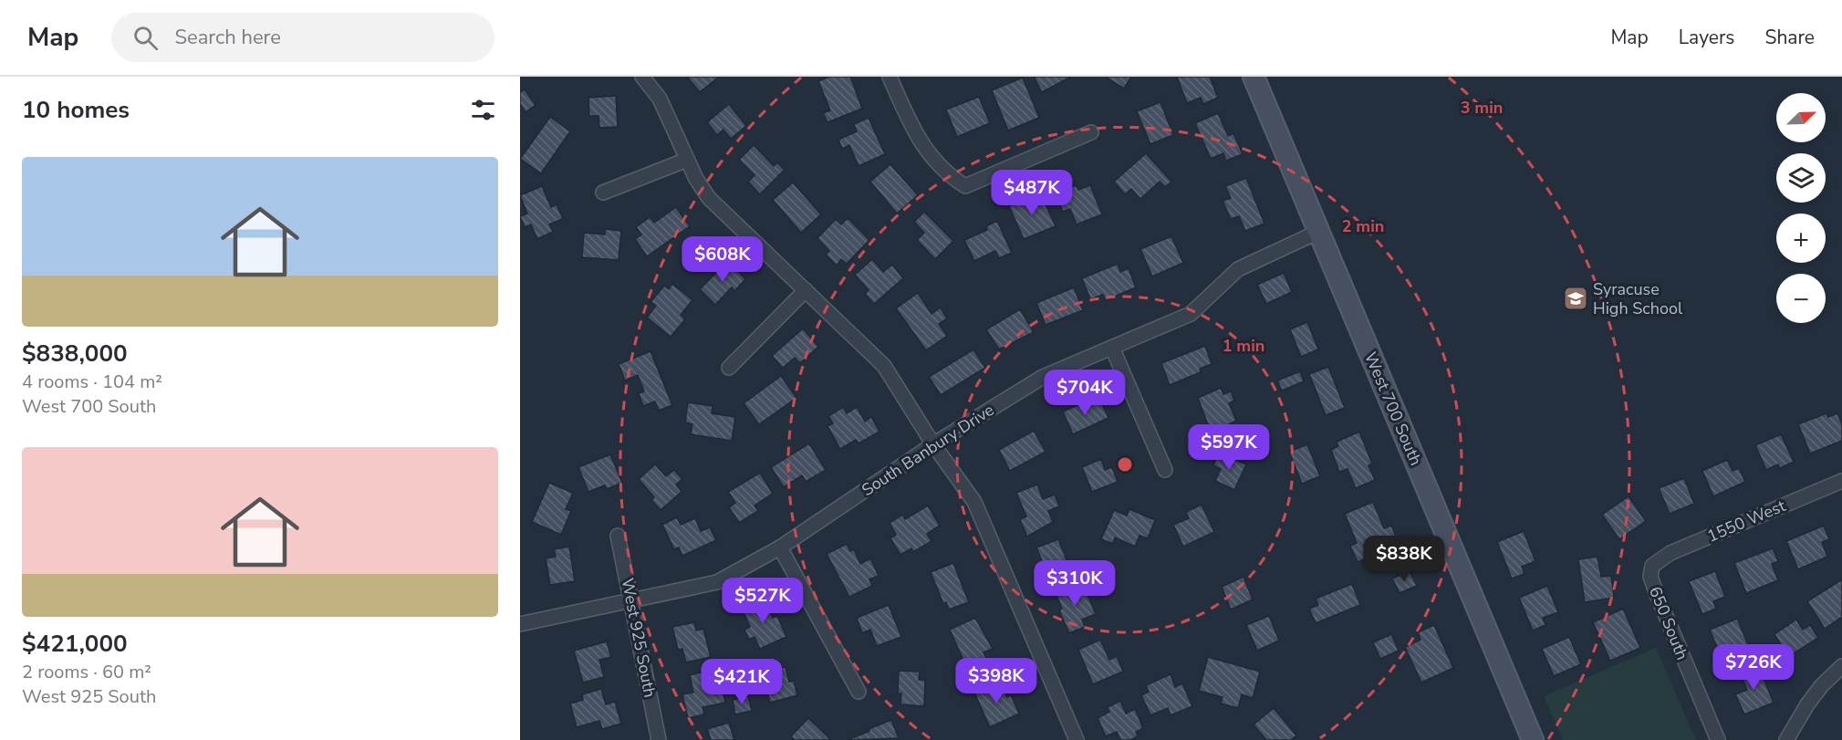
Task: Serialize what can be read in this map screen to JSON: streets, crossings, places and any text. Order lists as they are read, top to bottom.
{
  "streets": {
    "street": [
      "West 700 South",
      "South Banbury Drive",
      "1550 West",
      "650 South",
      "West 925 South"
    ]
  },
  "crossings": [
    ["West 700 South", "South Banbury Drive"],
    ["South Banbury Drive", "West 925 South"],
    ["1550 West", "650 South"]
  ],
  "places": {
    "school or university": ["Syracuse High School"]
  },
  "north": "top right",
  "page": {
    "header": "Map",
    "search": "Search here",
    "nav": ["Map", "Layers", "Share"],
    "heading": "10 homes",
    "map_buttons": ["+", "−"],
    "list": [
      {
        "name": "$838,000",
        "note": "4 rooms · 104 m² · West 700 South"
      },
      {
        "name": "$421,000",
        "note": "2 rooms · 60 m² · West 925 South"
      }
    ],
    "price": [
      "$487K",
      "$608K",
      "$704K",
      "$597K",
      "$838K",
      "$310K",
      "$527K",
      "$726K",
      "$398K",
      "$421K"
    ]
  },
  "rings": ["3 min", "2 min", "1 min"]
}
